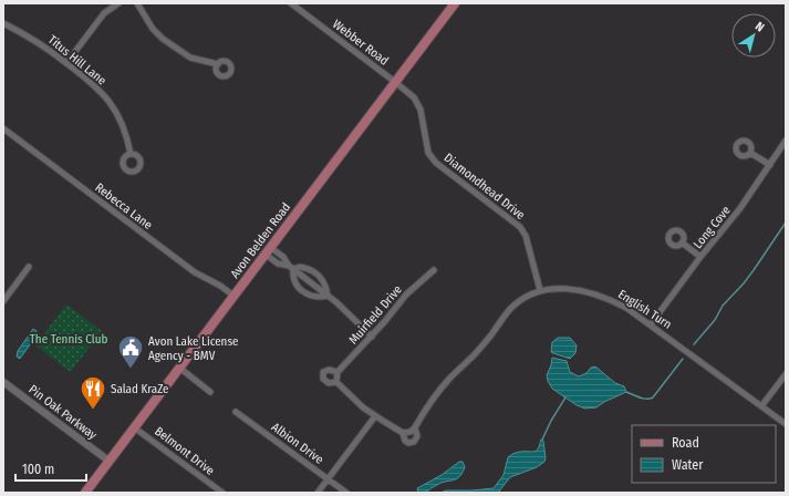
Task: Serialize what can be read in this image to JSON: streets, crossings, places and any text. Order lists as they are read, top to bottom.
{
  "streets": {
    "main road": ["Avon Belden Road"],
    "street": [
      "Webber Road",
      "Titus Hill Lane",
      "Diamondhead Drive",
      "Rebecca Lane",
      "Long Cove",
      "English Turn",
      "Muirfield Drive",
      "Pin Oak Parkway",
      "Albion Drive",
      "Belmont Drive"
    ]
  },
  "crossings": [
    ["Webber Road", "Diamondhead Drive"],
    ["Webber Road", "Avon Belden Road"],
    ["Diamondhead Drive", "Avon Belden Road"],
    ["Diamondhead Drive", "English Turn"],
    ["Rebecca Lane", "Avon Belden Road"],
    ["Long Cove", "English Turn"],
    ["Avon Belden Road", "Pin Oak Parkway"],
    ["Avon Belden Road", "Belmont Drive"]
  ],
  "parks": ["The Tennis Club"],
  "places": {
    "public building": ["Avon Lake License Agency - BMV"],
    "restaurant": ["Salad KraZe"]
  },
  "legend": ["Road", "Water"],
  "scale_bar": "100 m",
  "north": "top right"
}
